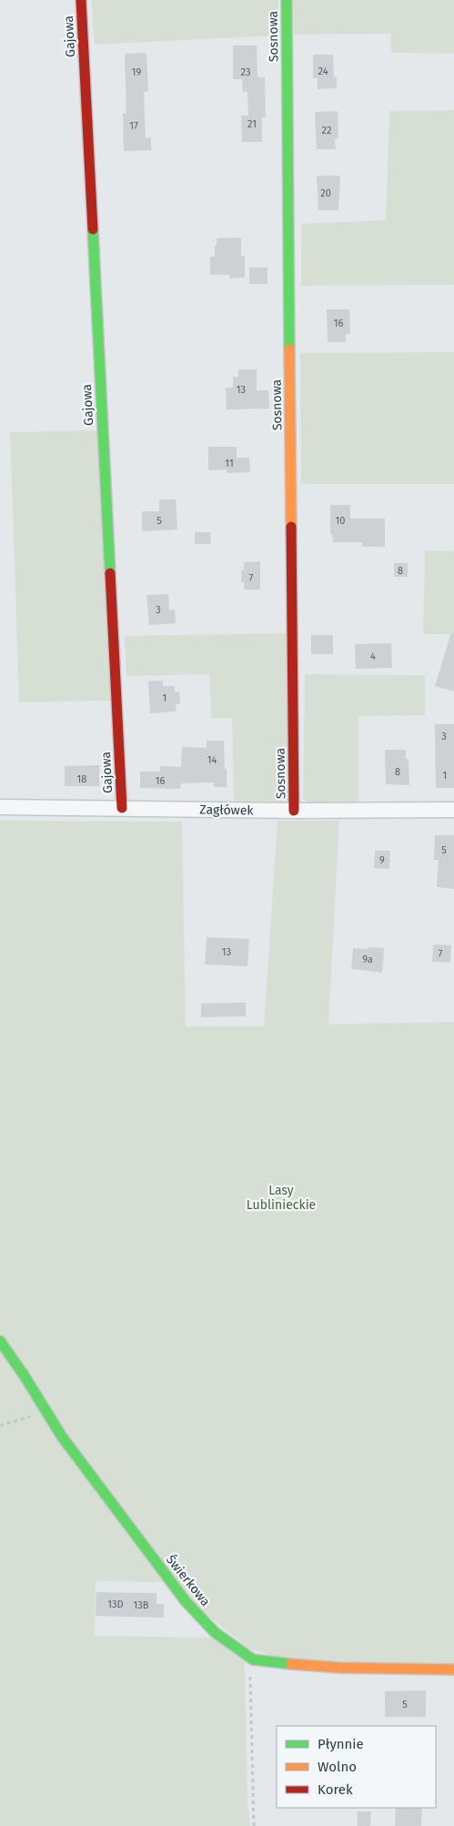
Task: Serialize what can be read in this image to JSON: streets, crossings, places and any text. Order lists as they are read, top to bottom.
{
  "streets": {
    "street": [
      "Gajowa",
      "Sosnowa",
      "Zagłówek",
      "Świerkowa"
    ]
  },
  "crossings": [
    ["Gajowa", "Zagłówek"],
    ["Sosnowa", "Zagłówek"]
  ],
  "parks": ["Lasy Lublinieckie"],
  "house_numbers": [
    "24",
    "19",
    "23",
    "21",
    "17",
    "22",
    "20",
    "16",
    "13",
    "11",
    "5",
    "10",
    "8",
    "7",
    "3",
    "4",
    "1",
    "3",
    "14",
    "8",
    "1",
    "18",
    "16",
    "5",
    "9",
    "13",
    "7",
    "9a",
    "13D",
    "13B",
    "5"
  ],
  "legend": ["Płynnie", "Wolno", "Korek"]
}
